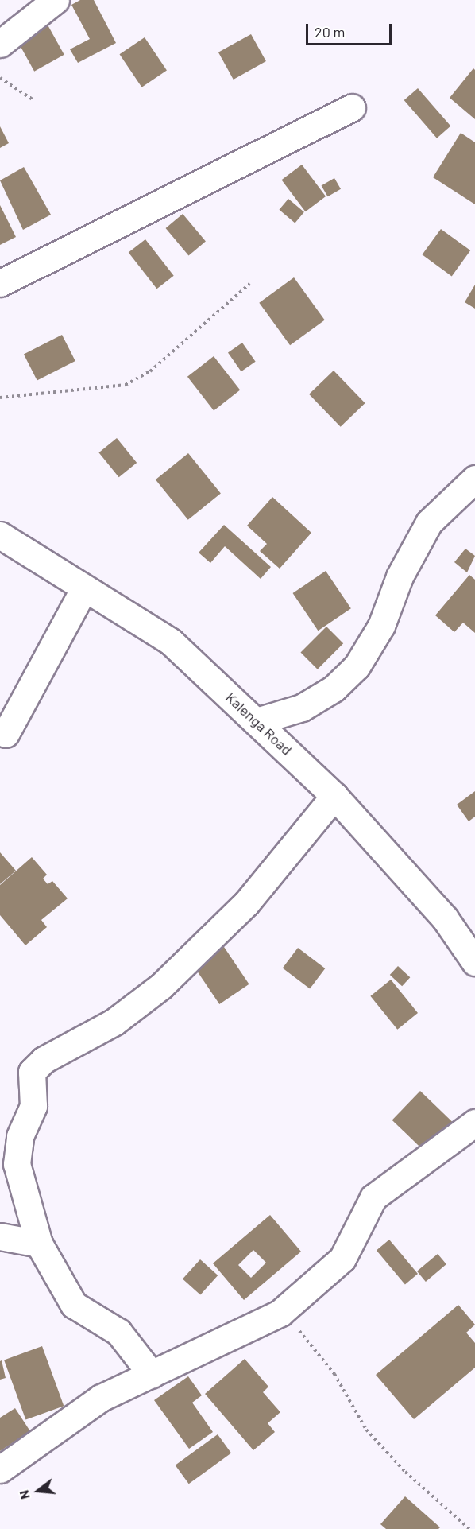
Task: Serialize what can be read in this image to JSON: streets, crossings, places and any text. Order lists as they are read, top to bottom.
{
  "streets": {
    "street": ["Kalenga Road"]
  },
  "scale_bar": "20 m",
  "north": "left"
}
